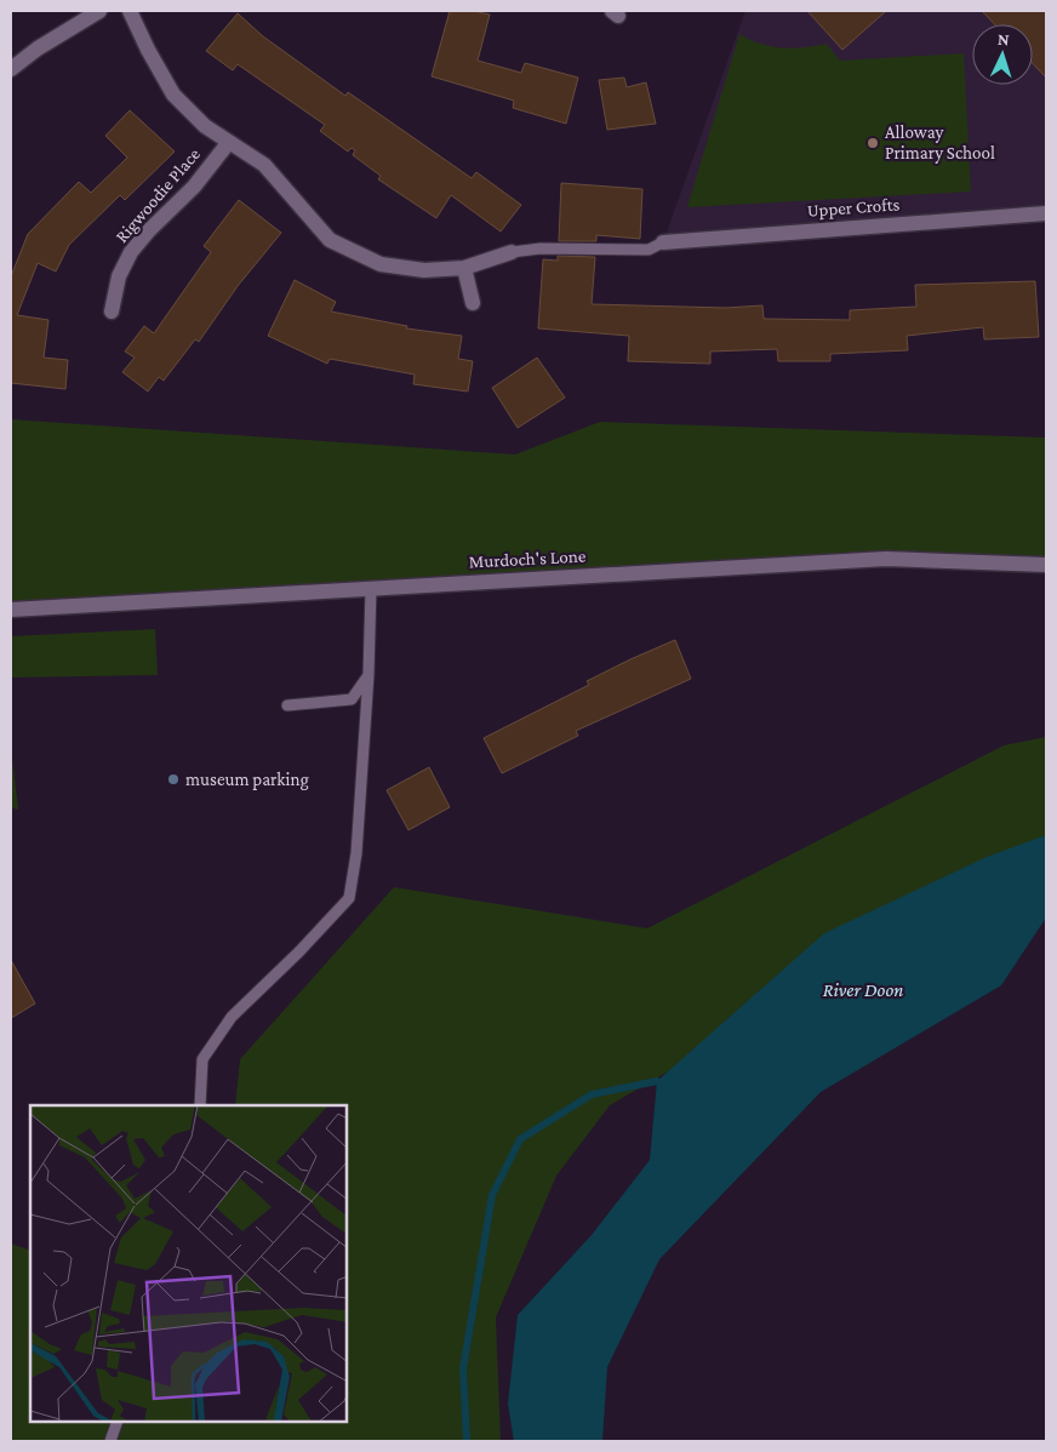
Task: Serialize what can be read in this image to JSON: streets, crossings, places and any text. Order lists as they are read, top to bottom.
{
  "streets": {
    "street": ["Rigwoodie Place", "Upper Crofts", "Murdoch's Lone"]
  },
  "water": ["River Doon"],
  "places": ["Alloway Primary School", "museum parking"],
  "north": "top"
}
